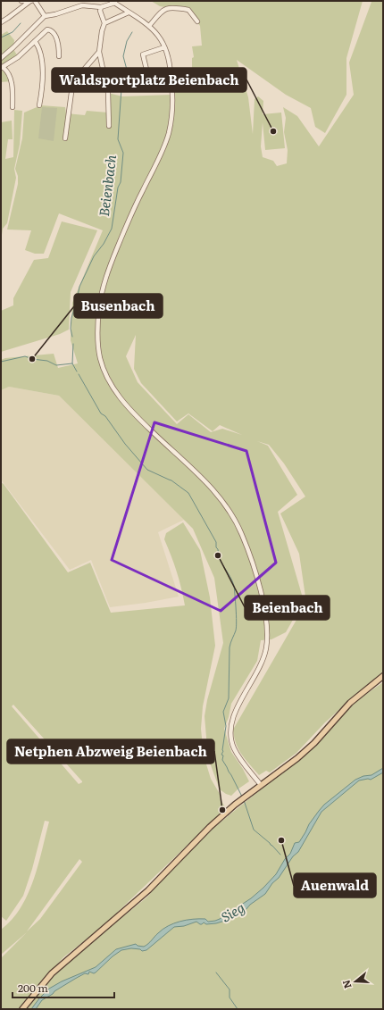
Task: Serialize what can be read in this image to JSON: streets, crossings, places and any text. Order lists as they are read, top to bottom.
{
  "water": ["Beienbach", "Sieg"],
  "places": [
    "Waldsportplatz Beienbach",
    "Busenbach",
    "Beienbach",
    "Netphen Abzweig Beienbach",
    "Auenwald"
  ],
  "scale_bar": "200 m",
  "north": "left"
}
